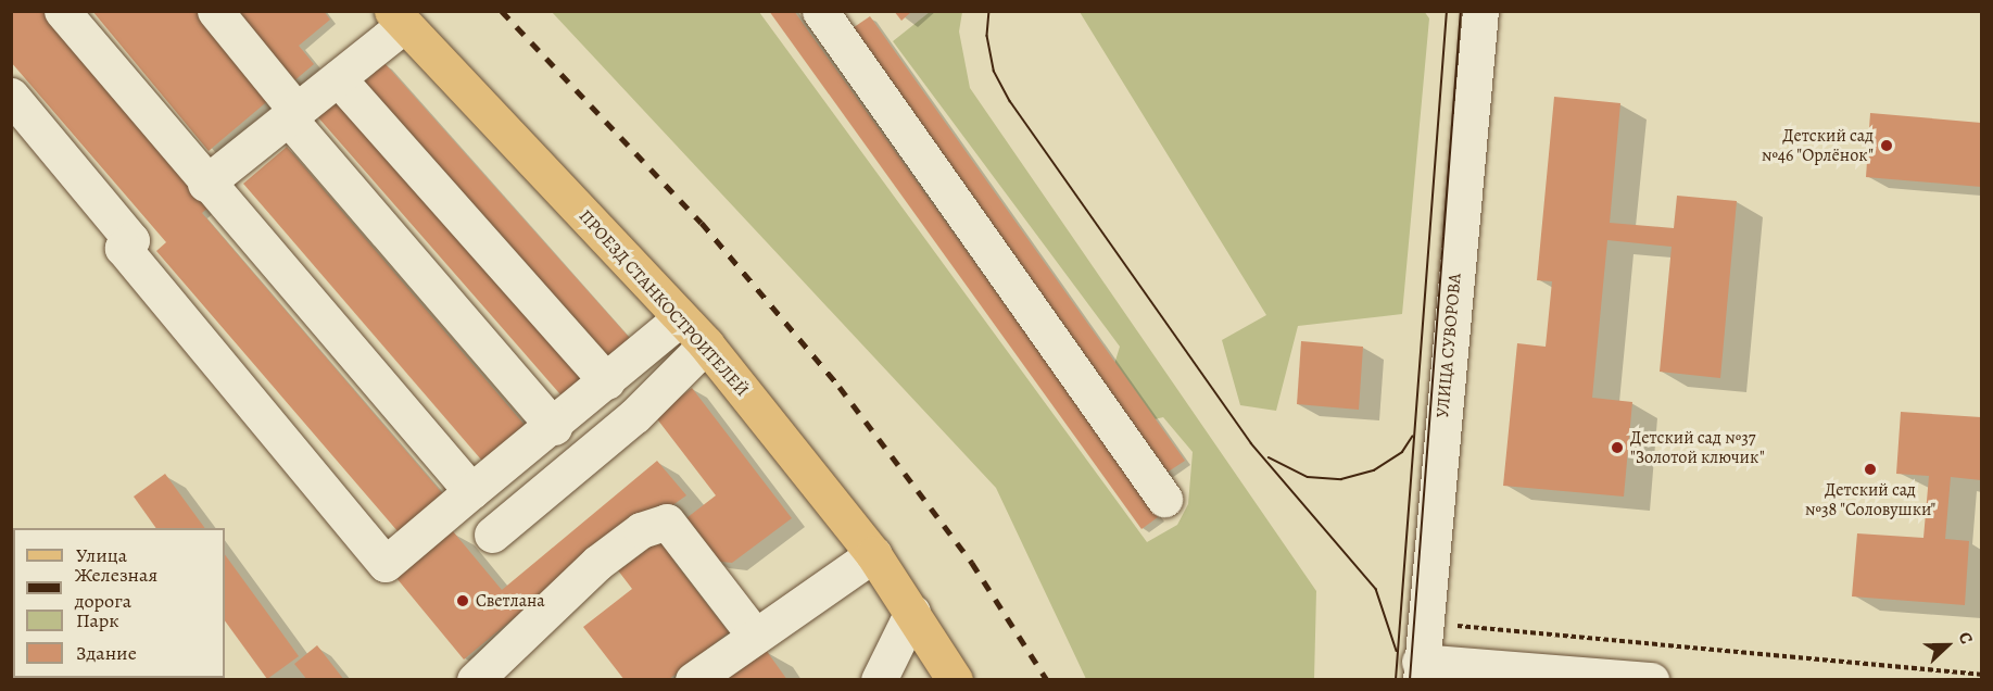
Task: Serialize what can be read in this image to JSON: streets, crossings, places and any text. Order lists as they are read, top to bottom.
{
  "streets": {
    "main road": ["ПРОЕЗД СТАНКОСТРОИТЕЛЕЙ"],
    "street": ["УЛИЦА СУВОРОВА"]
  },
  "places": [
    "Детский сад №46 \"Орлёнок\"",
    "Детский сад №37 \"Золотой ключик\"",
    "Детский сад №38 \"Соловушки\"",
    "Светлана"
  ],
  "legend": [
    "Улица",
    "Железная дорога",
    "Парк",
    "Здание"
  ],
  "north": "right"
}
